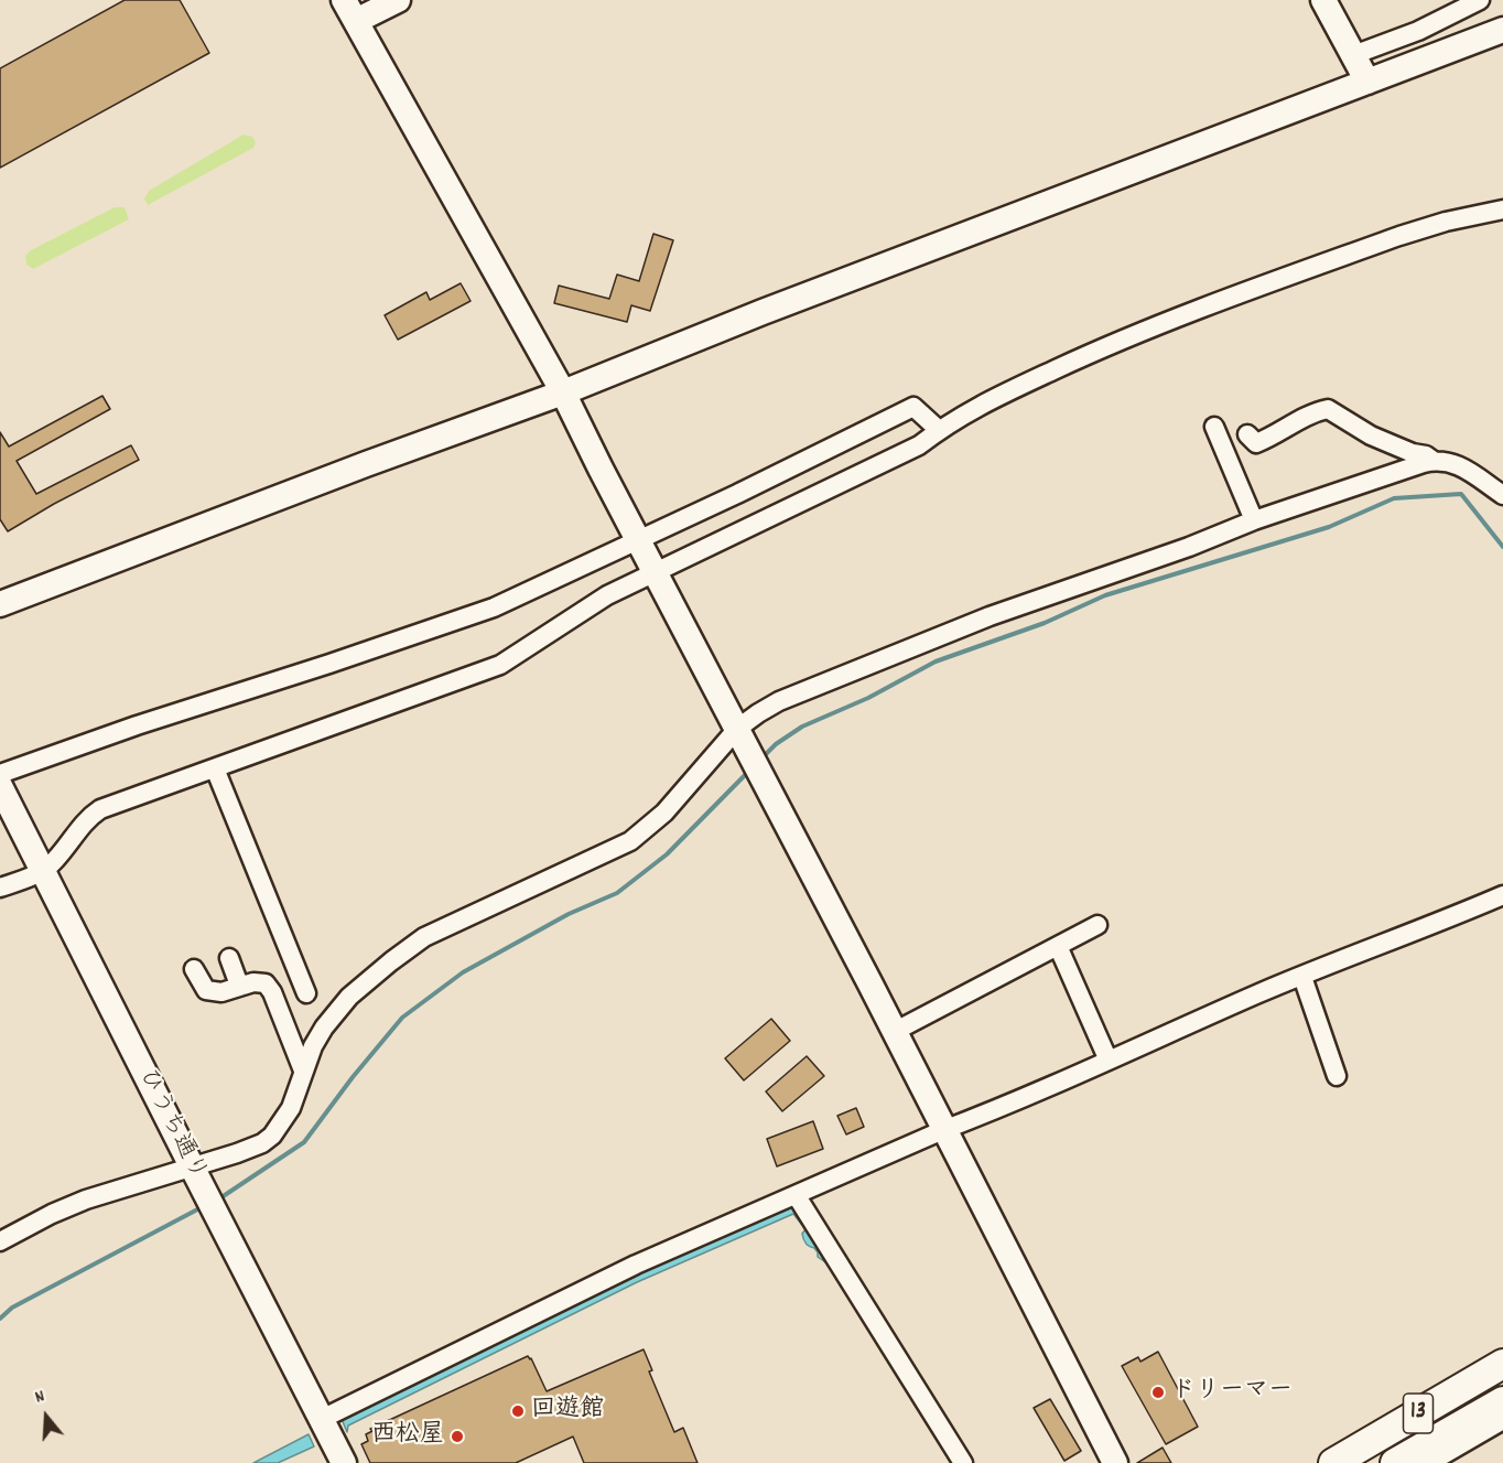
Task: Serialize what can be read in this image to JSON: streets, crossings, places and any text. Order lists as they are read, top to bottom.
{
  "streets": {
    "main road": ["13"],
    "street": ["ひうち通り"]
  },
  "places": ["ドリーマー", "回遊館", "西松屋"],
  "north": "top"
}
